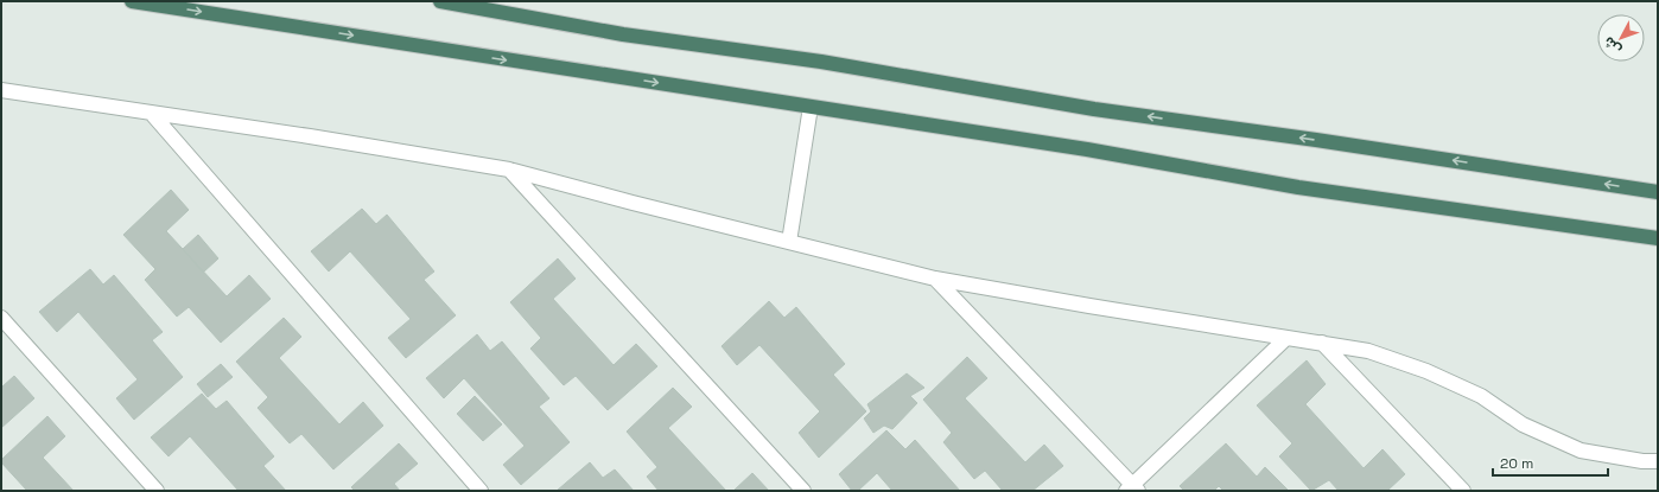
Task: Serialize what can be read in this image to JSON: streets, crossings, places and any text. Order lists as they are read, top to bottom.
{
  "scale_bar": "20 m",
  "north": "bottom left"
}
